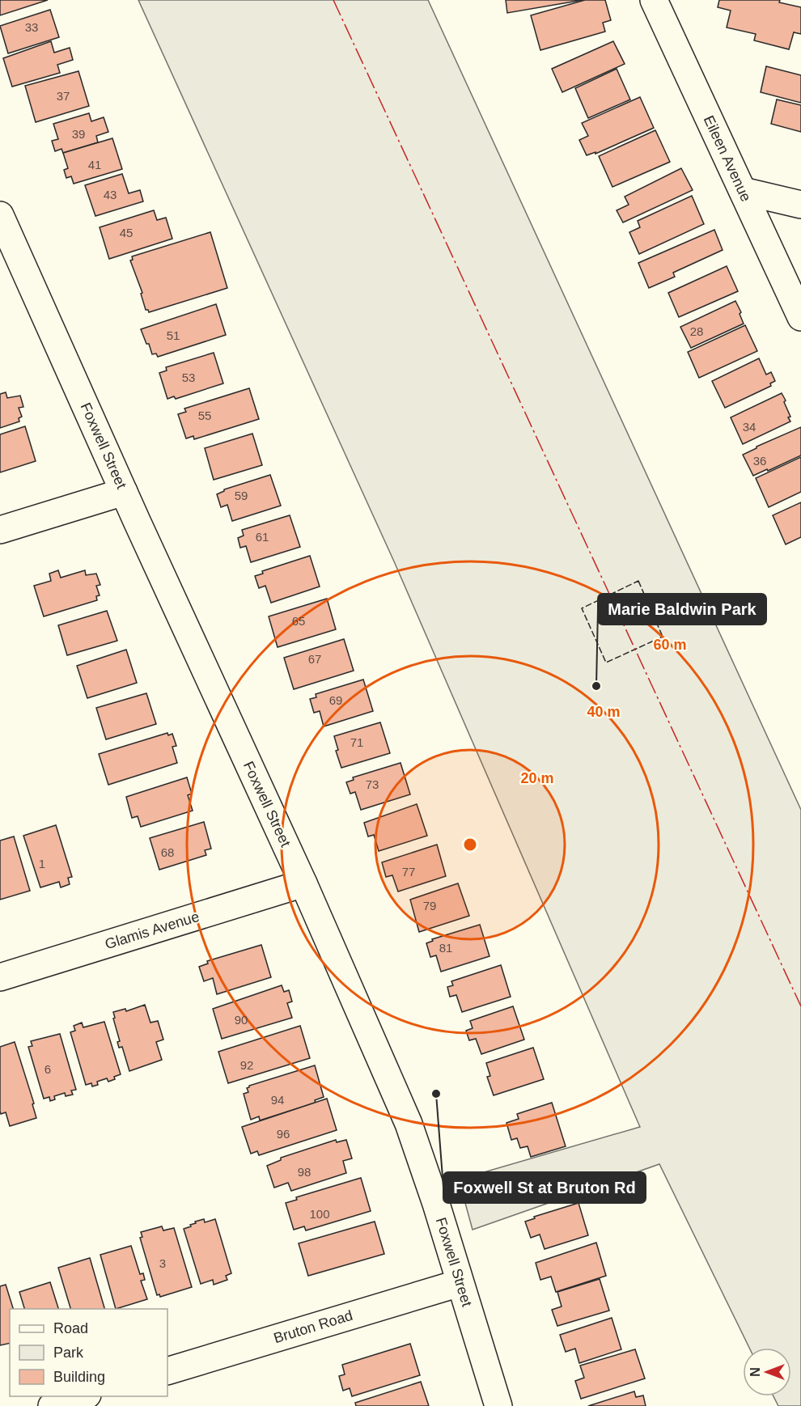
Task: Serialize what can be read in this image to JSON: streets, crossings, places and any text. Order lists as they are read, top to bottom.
{
  "streets": {
    "street": [
      "Eileen Avenue",
      "Foxwell Street",
      "Glamis Avenue",
      "Bruton Road"
    ]
  },
  "crossings": [
    ["Foxwell Street", "Glamis Avenue"],
    ["Foxwell Street", "Bruton Road"]
  ],
  "places": ["Marie Baldwin Park", "Foxwell St at Bruton Rd"],
  "house_numbers": [
    "33",
    "37",
    "39",
    "41",
    "43",
    "45",
    "28",
    "51",
    "53",
    "55",
    "34",
    "36",
    "59",
    "61",
    "65",
    "67",
    "69",
    "71",
    "73",
    "68",
    "1",
    "77",
    "79",
    "81",
    "90",
    "92",
    "6",
    "94",
    "96",
    "98",
    "100",
    "3"
  ],
  "legend": ["Road", "Park", "Building"],
  "north": "left",
  "rings": ["60 m", "40 m", "20 m"]
}
